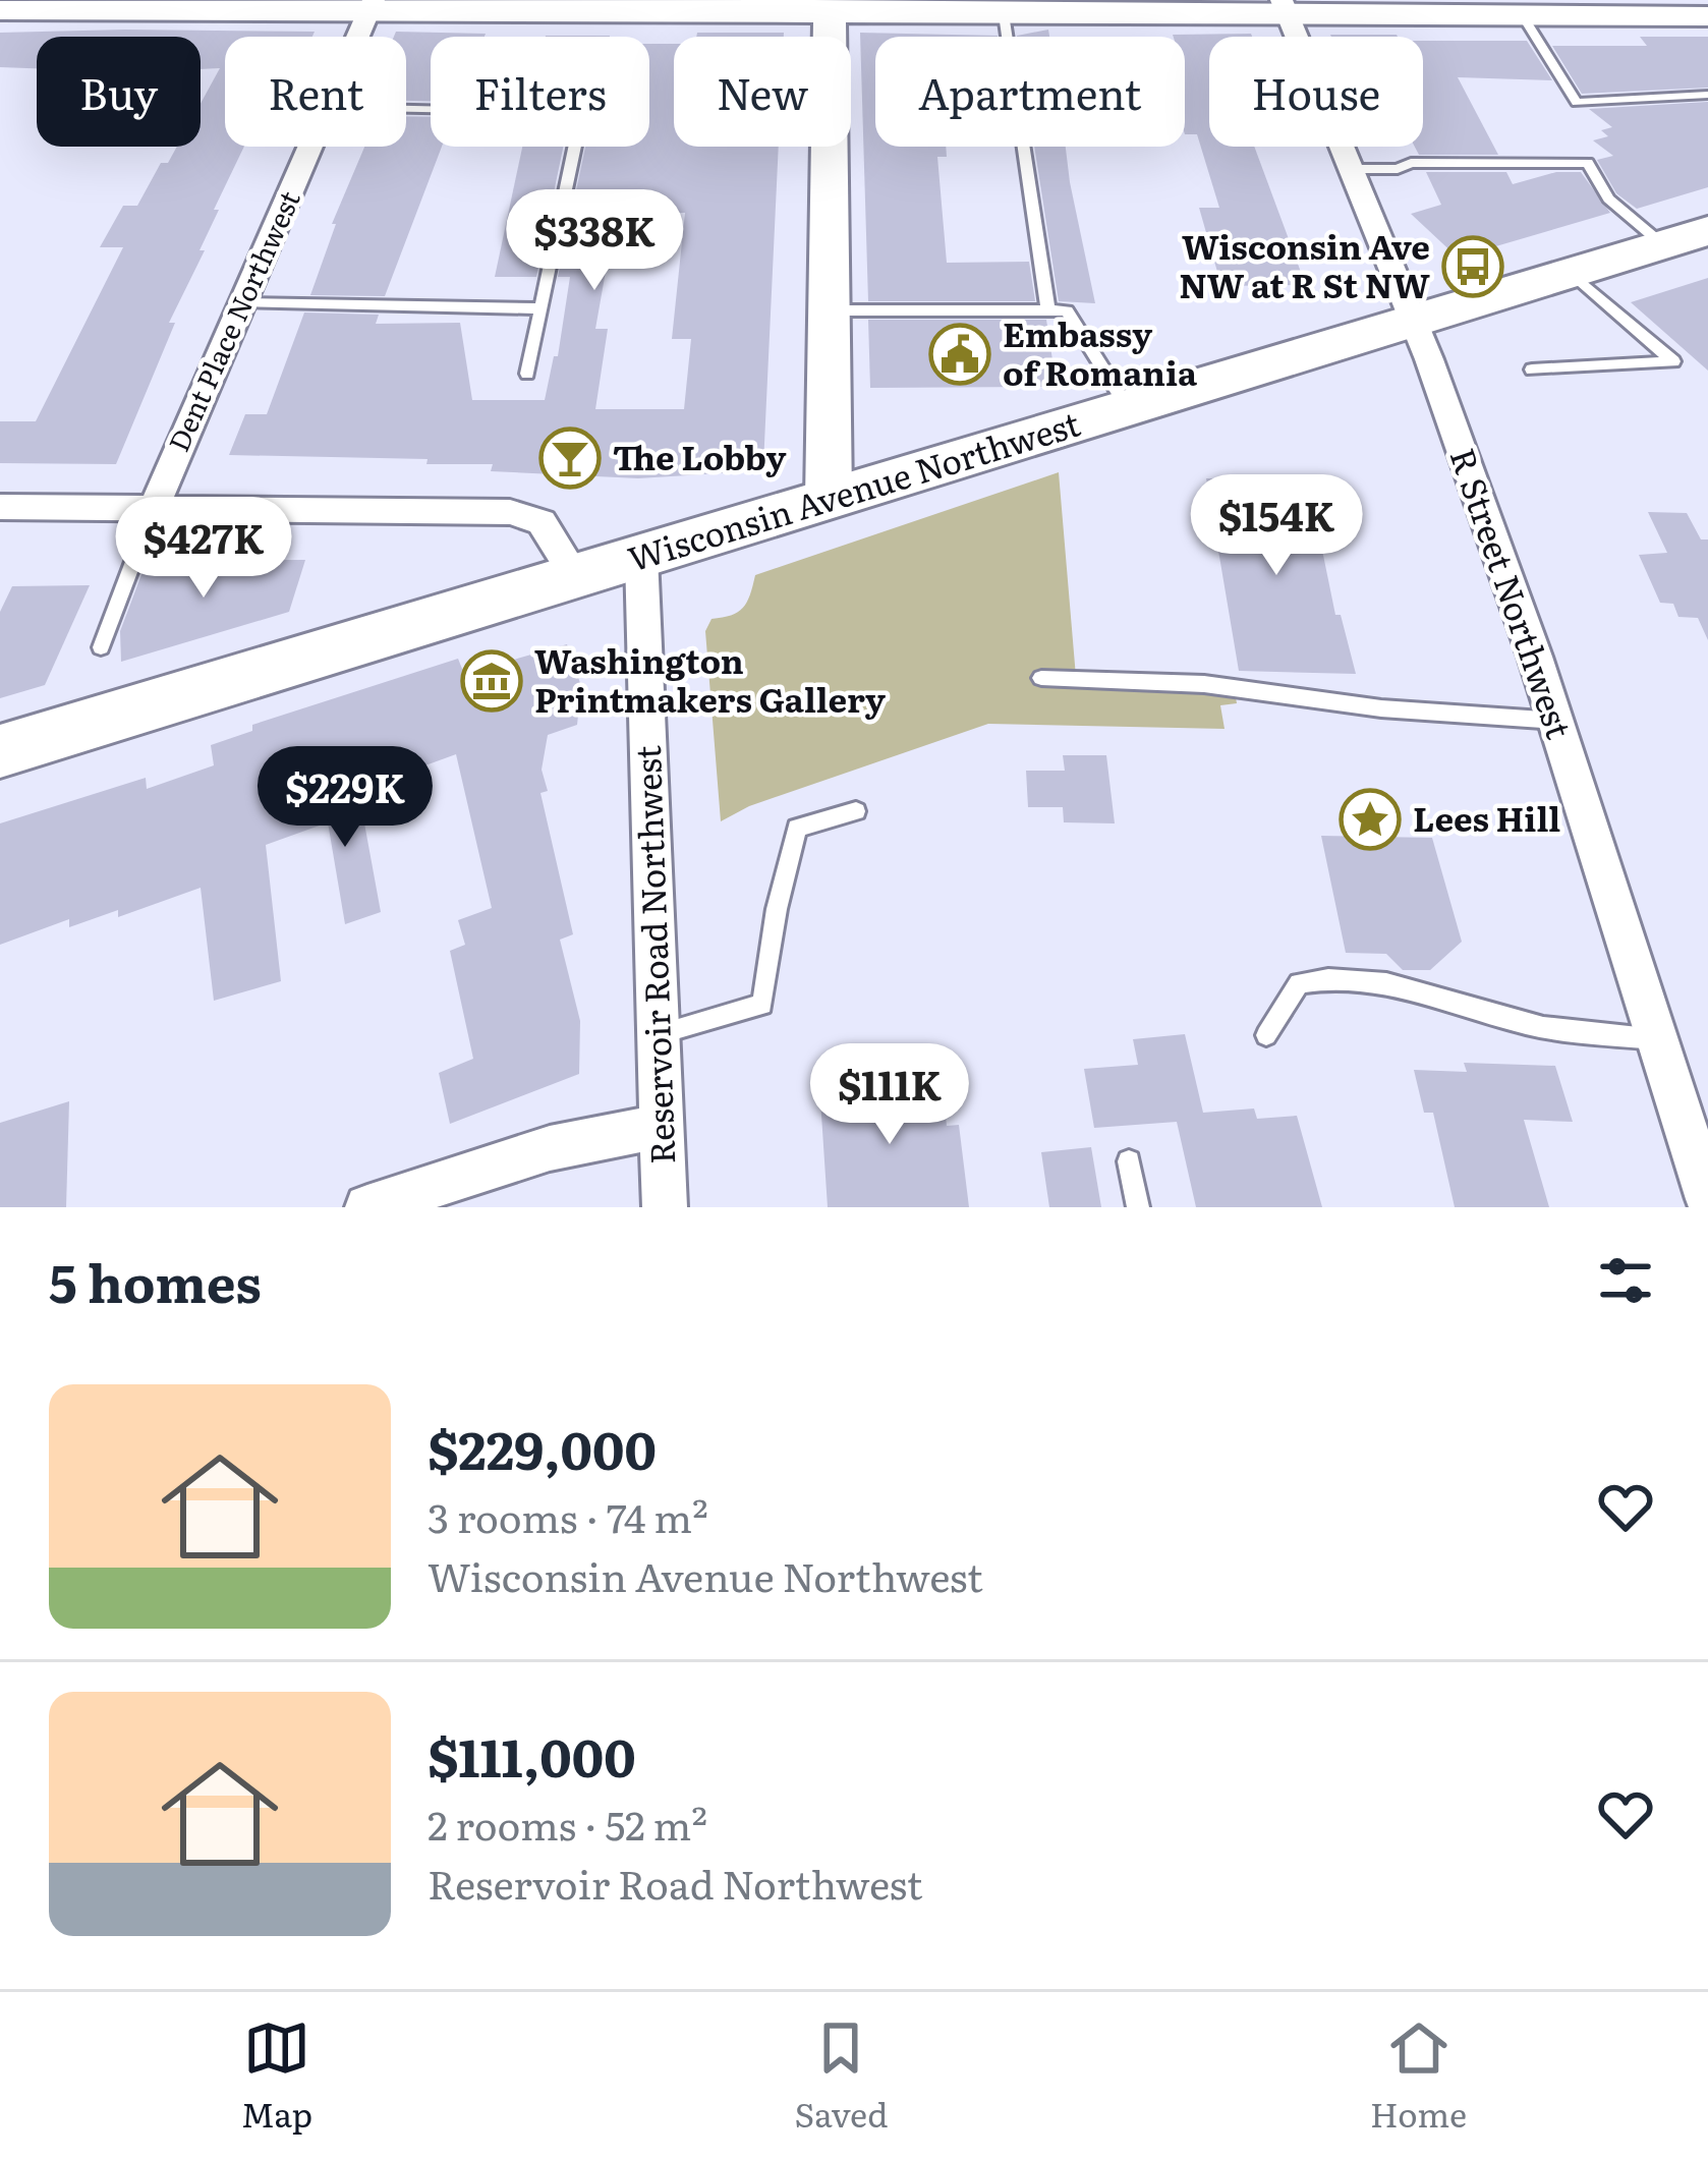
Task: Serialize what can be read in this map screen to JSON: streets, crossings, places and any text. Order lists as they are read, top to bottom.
{
  "streets": {
    "main road": ["Wisconsin Avenue Northwest"],
    "street": ["Dent Place Northwest", "R Street Northwest", "Reservoir Road Northwest"]
  },
  "crossings": [
    ["Wisconsin Avenue Northwest", "R Street Northwest"],
    ["Wisconsin Avenue Northwest", "Reservoir Road Northwest"]
  ],
  "places": {
    "bus stop": ["Wisconsin Ave NW at R St NW"],
    "public building": ["Embassy of Romania"],
    "bar": ["The Lobby"],
    "museum": ["Washington Printmakers Gallery"],
    "place": ["Lees Hill"]
  },
  "page": {
    "chip": [
      "Buy",
      "Rent",
      "Filters",
      "New",
      "Apartment",
      "House"
    ],
    "price": [
      "$338K",
      "$154K",
      "$427K",
      "$229K",
      "$111K"
    ],
    "heading": "5 homes",
    "list": [
      {
        "name": "$229,000",
        "note": "3 rooms · 74 m² · Wisconsin Avenue Northwest"
      },
      {
        "name": "$111,000",
        "note": "2 rooms · 52 m² · Reservoir Road Northwest"
      }
    ],
    "tabs": ["Map", "Saved", "Home"]
  }
}
